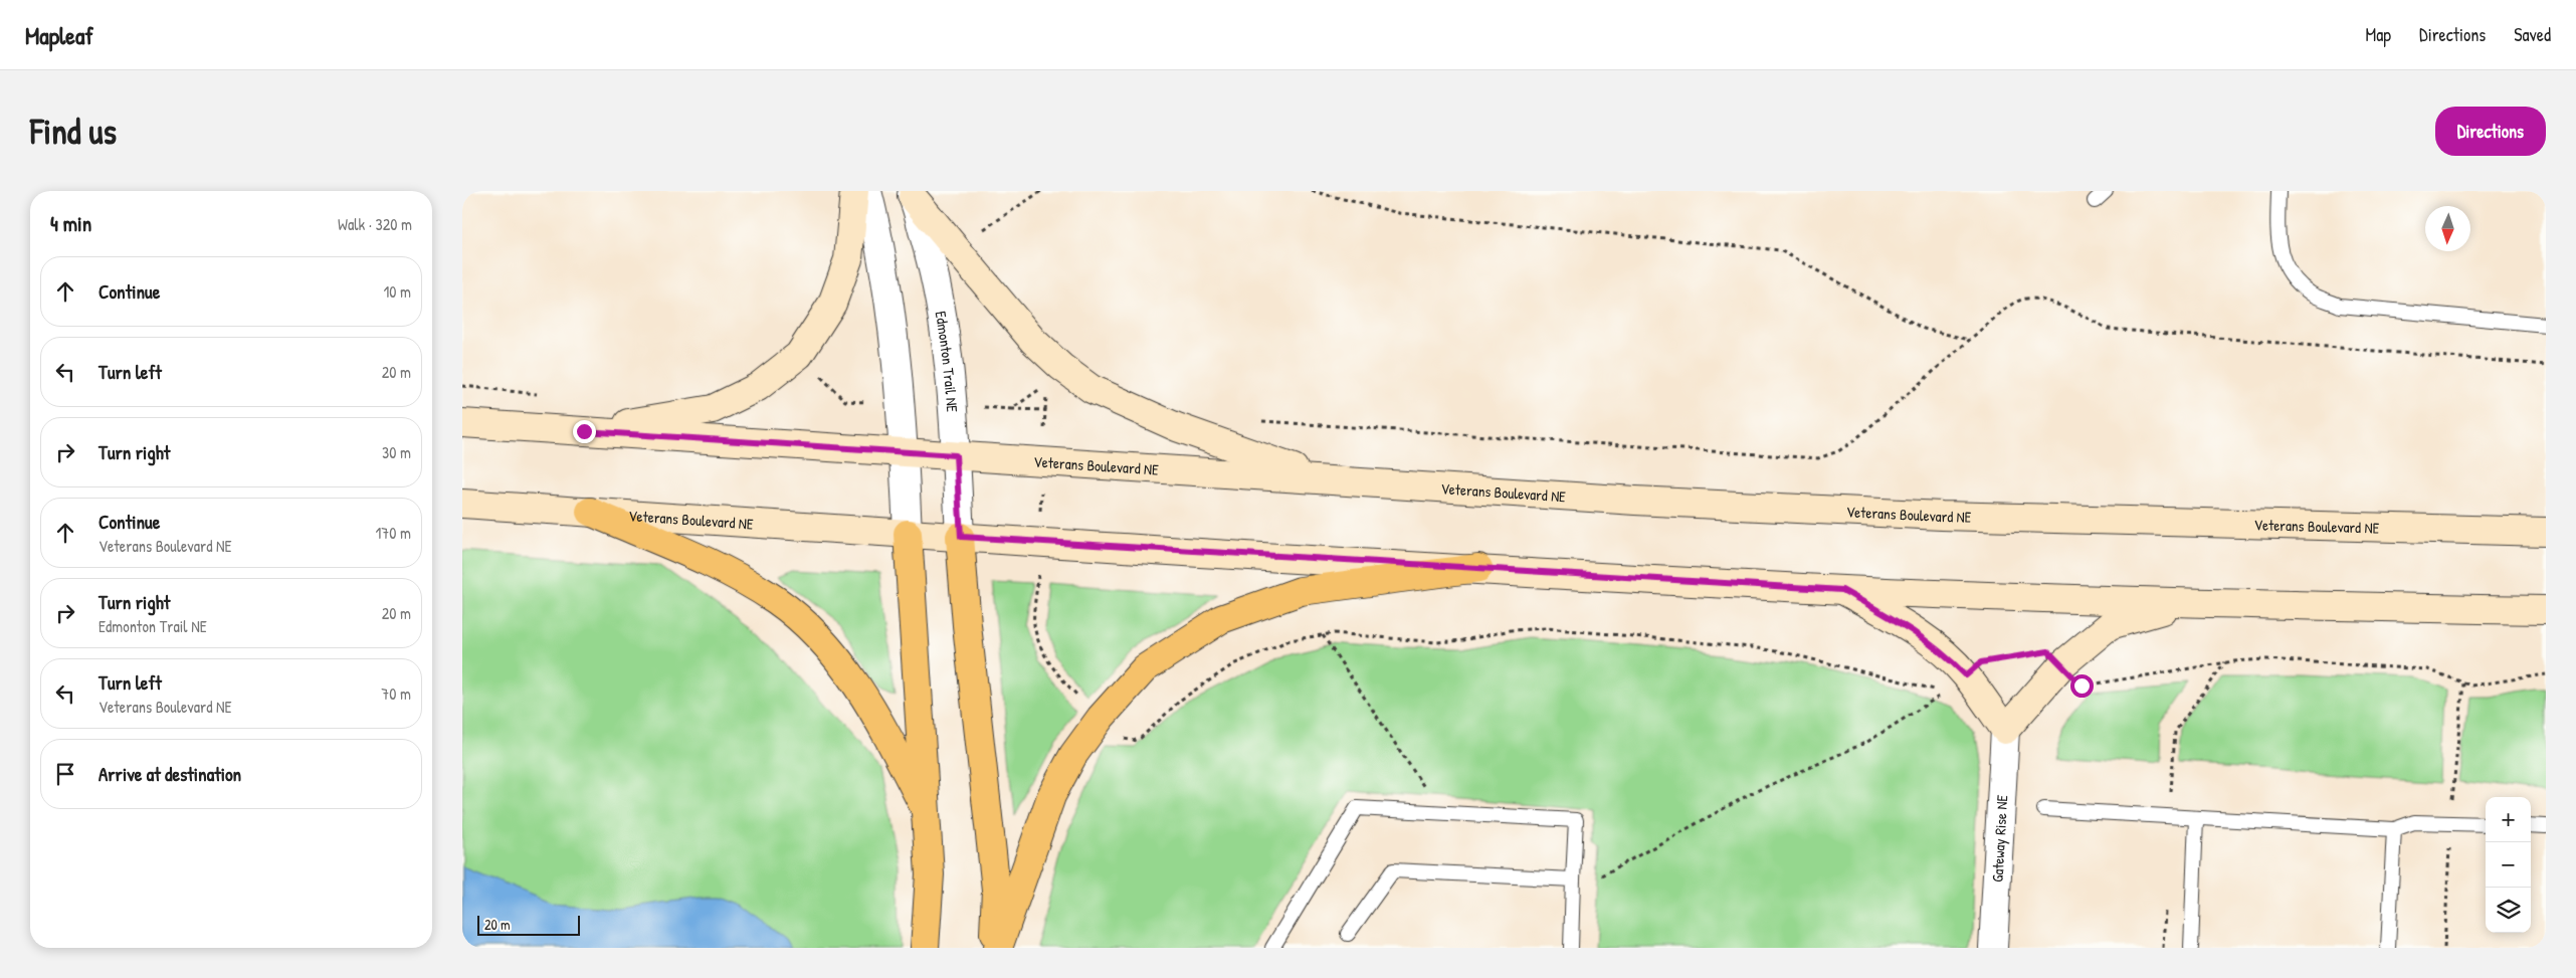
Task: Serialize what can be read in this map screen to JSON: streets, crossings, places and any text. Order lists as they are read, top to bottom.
{
  "streets": {
    "main road": ["Veterans Boulevard NE"],
    "street": ["Edmonton Trail NE", "Gateway Rise NE"]
  },
  "crossings": [
    ["Edmonton Trail NE", "Veterans Boulevard NE"]
  ],
  "scale_bar": "20 m",
  "north": "bottom",
  "page": {
    "header": "Mapleaf",
    "nav": ["Map", "Directions", "Saved"],
    "buttons": "Directions",
    "title": "Find us",
    "heading": ["4 min", "Walk · 320 m"],
    "list": [
      ["Continue", "10 m"],
      ["Turn left", "20 m"],
      ["Turn right", "30 m"],
      ["Continue", "Veterans Boulevard NE", "170 m"],
      ["Turn right", "Edmonton Trail NE", "20 m"],
      ["Turn left", "Veterans Boulevard NE", "70 m"],
      "Arrive at destination"
    ],
    "map_buttons": ["+", "−"],
    "scale": "20 m"
  }
}
